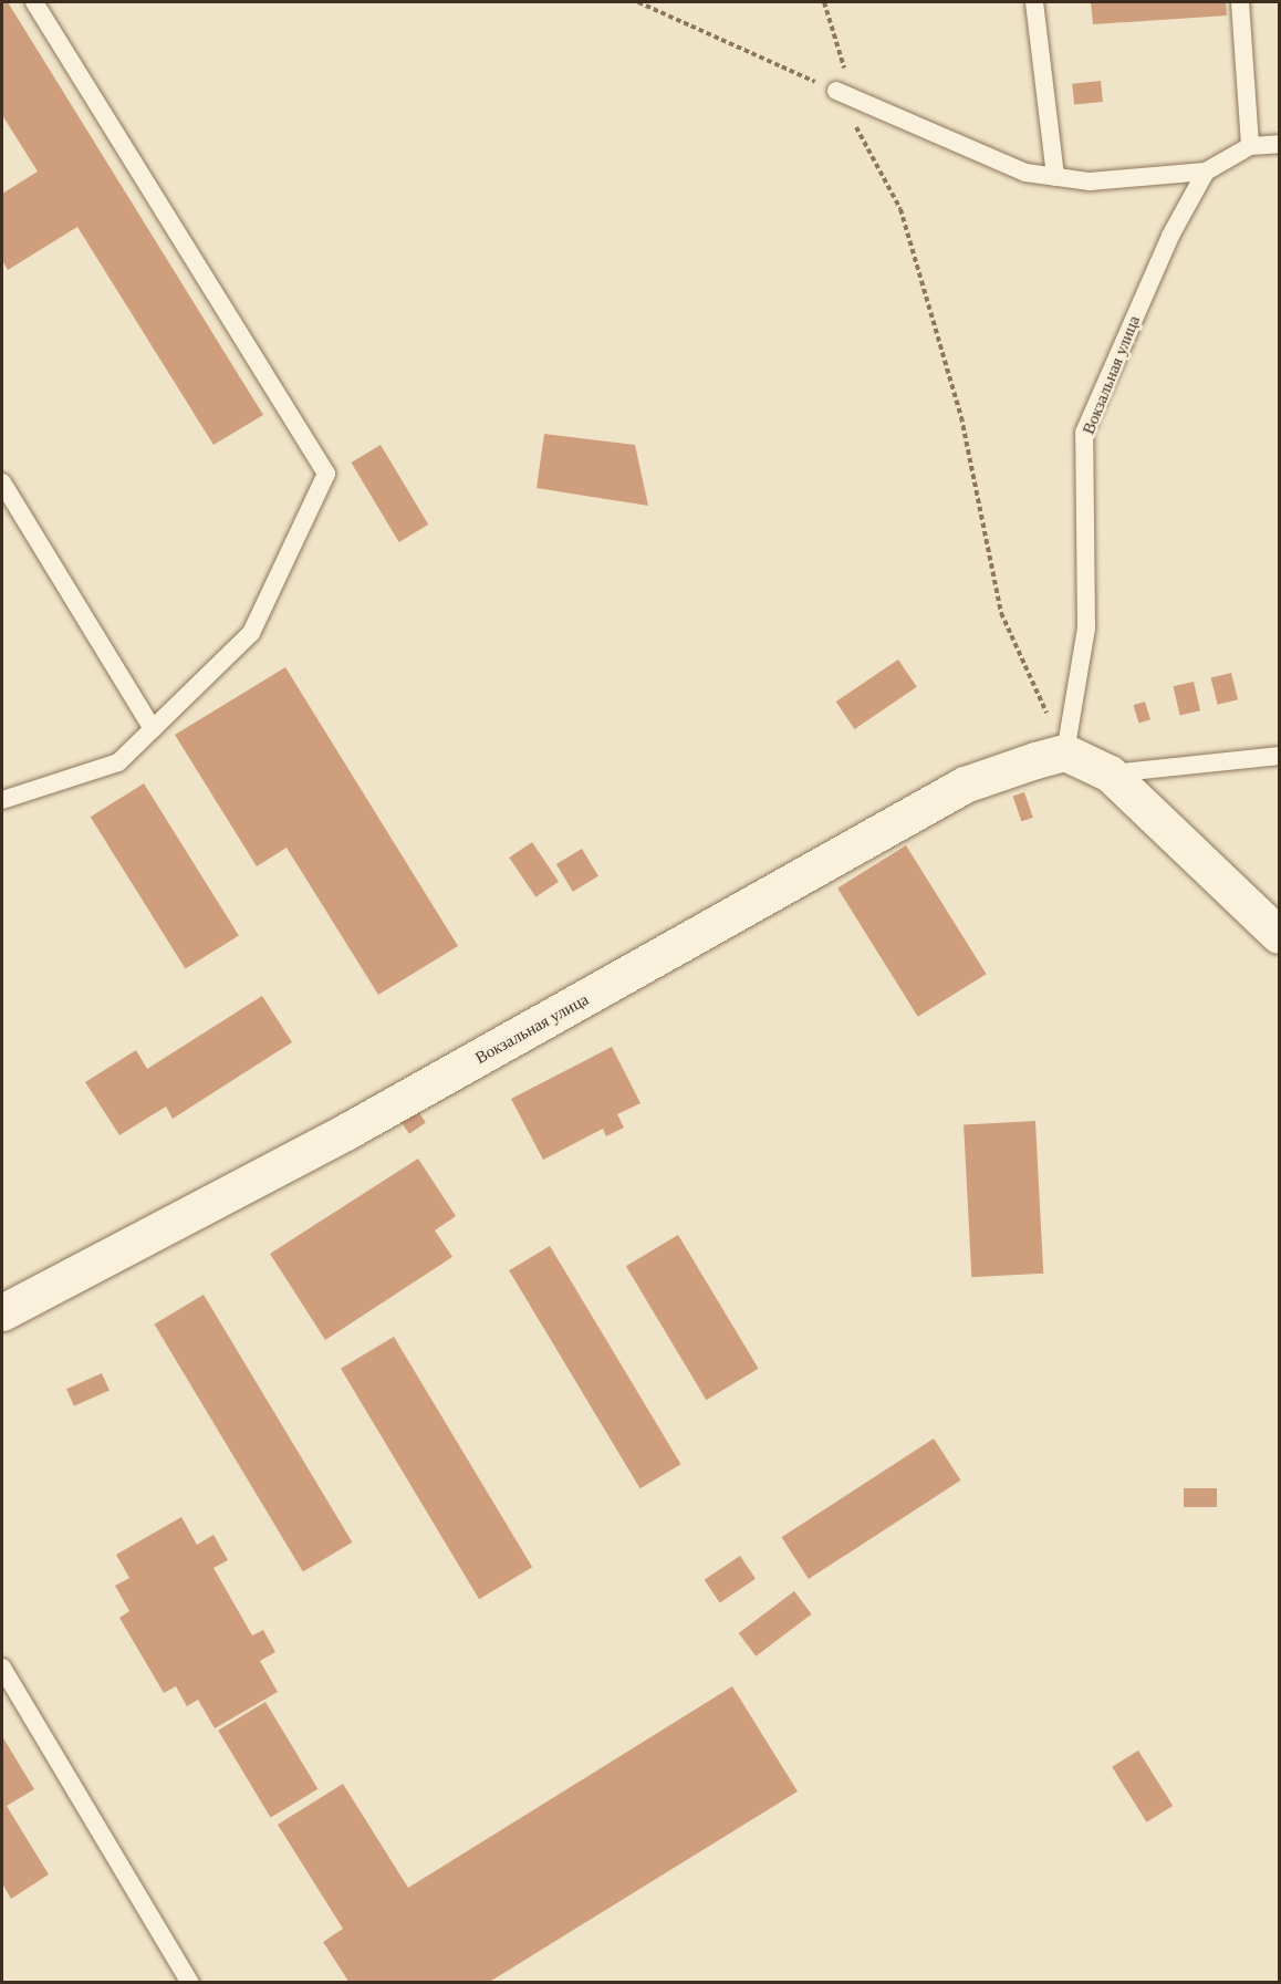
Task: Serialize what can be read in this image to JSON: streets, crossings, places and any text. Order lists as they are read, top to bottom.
{
  "streets": {
    "street": ["Вокзальная улица"]
  }
}
